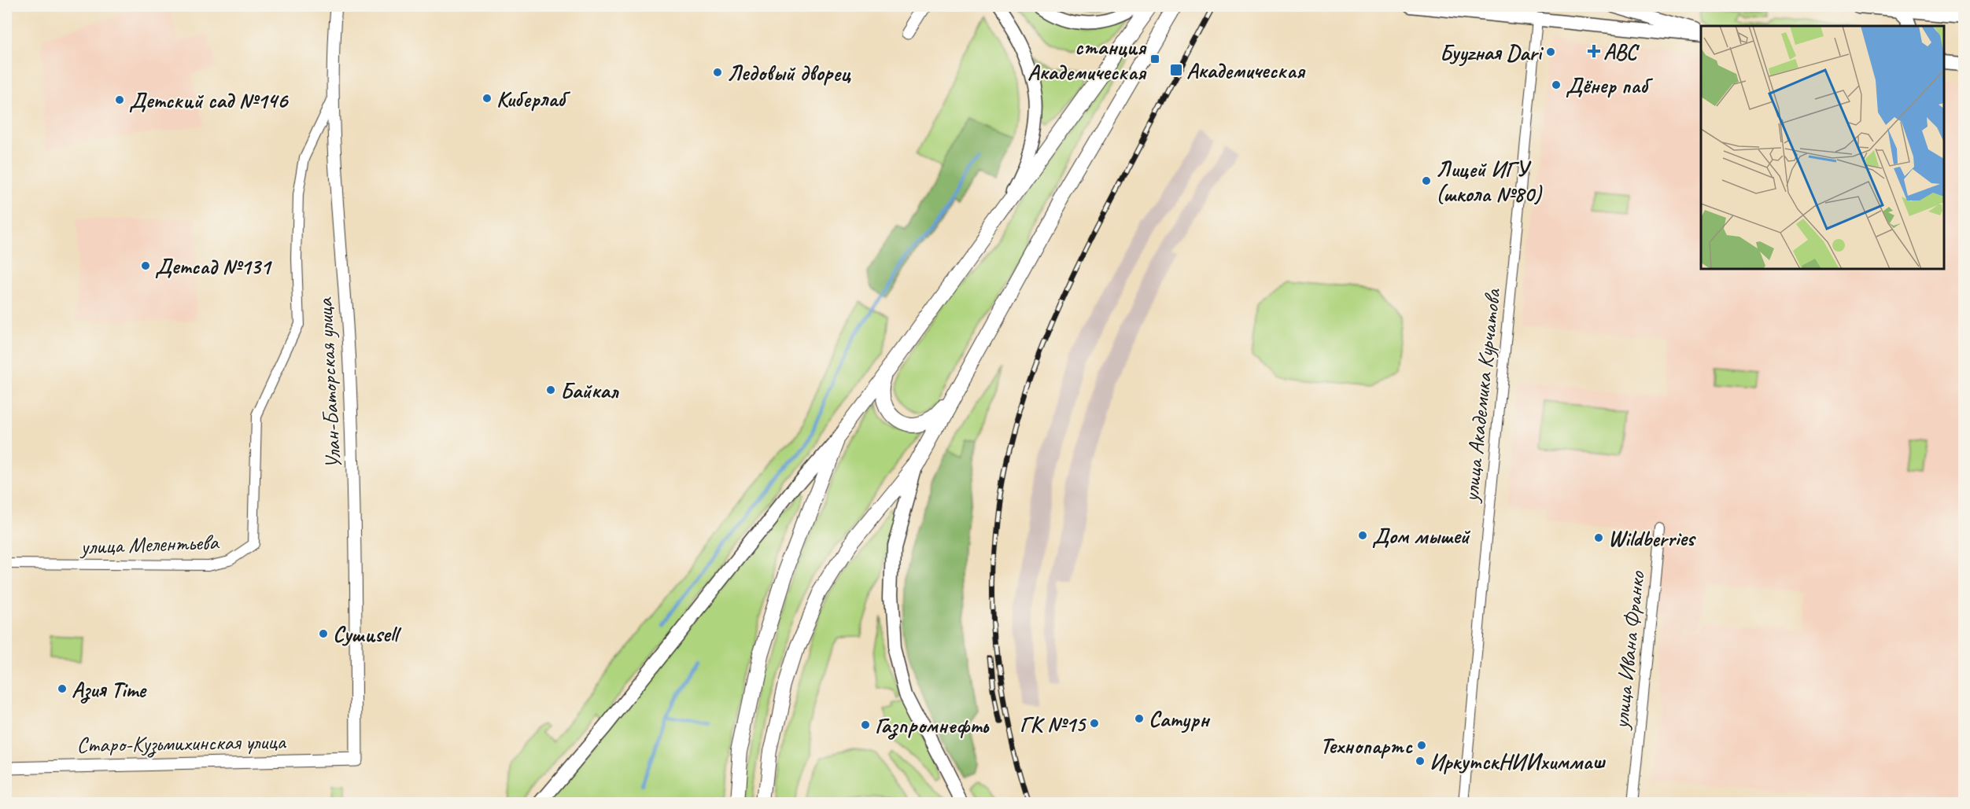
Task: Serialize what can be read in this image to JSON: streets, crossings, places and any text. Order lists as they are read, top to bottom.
{
  "streets": {
    "street": [
      "Улан-Баторская улица",
      "улица Академика Курчатова",
      "улица Мелентьева",
      "улица Ивана Франко",
      "Старо-Кузьмихинская улица"
    ]
  },
  "crossings": [
    ["Улан-Баторская улица", "улица Мелентьева"],
    ["Улан-Баторская улица", "Старо-Кузьмихинская улица"]
  ],
  "places": {
    "health": ["ABC"],
    "other": [
      "Бууzная Dari",
      "Ледовый дворец",
      "Дёнер паб",
      "Киберлаб",
      "Детский сад №146",
      "Лицей ИГУ (школа №80)",
      "Детсад №131",
      "Байкал",
      "Дом мышей",
      "Wildberries",
      "Сушиsell",
      "Азия Time",
      "Сатурн",
      "ГК №15",
      "Газпромнефть",
      "Технопартс",
      "ИркутскНИИхиммаш"
    ],
    "transit": ["станция Академическая", "Академическая"]
  }
}
